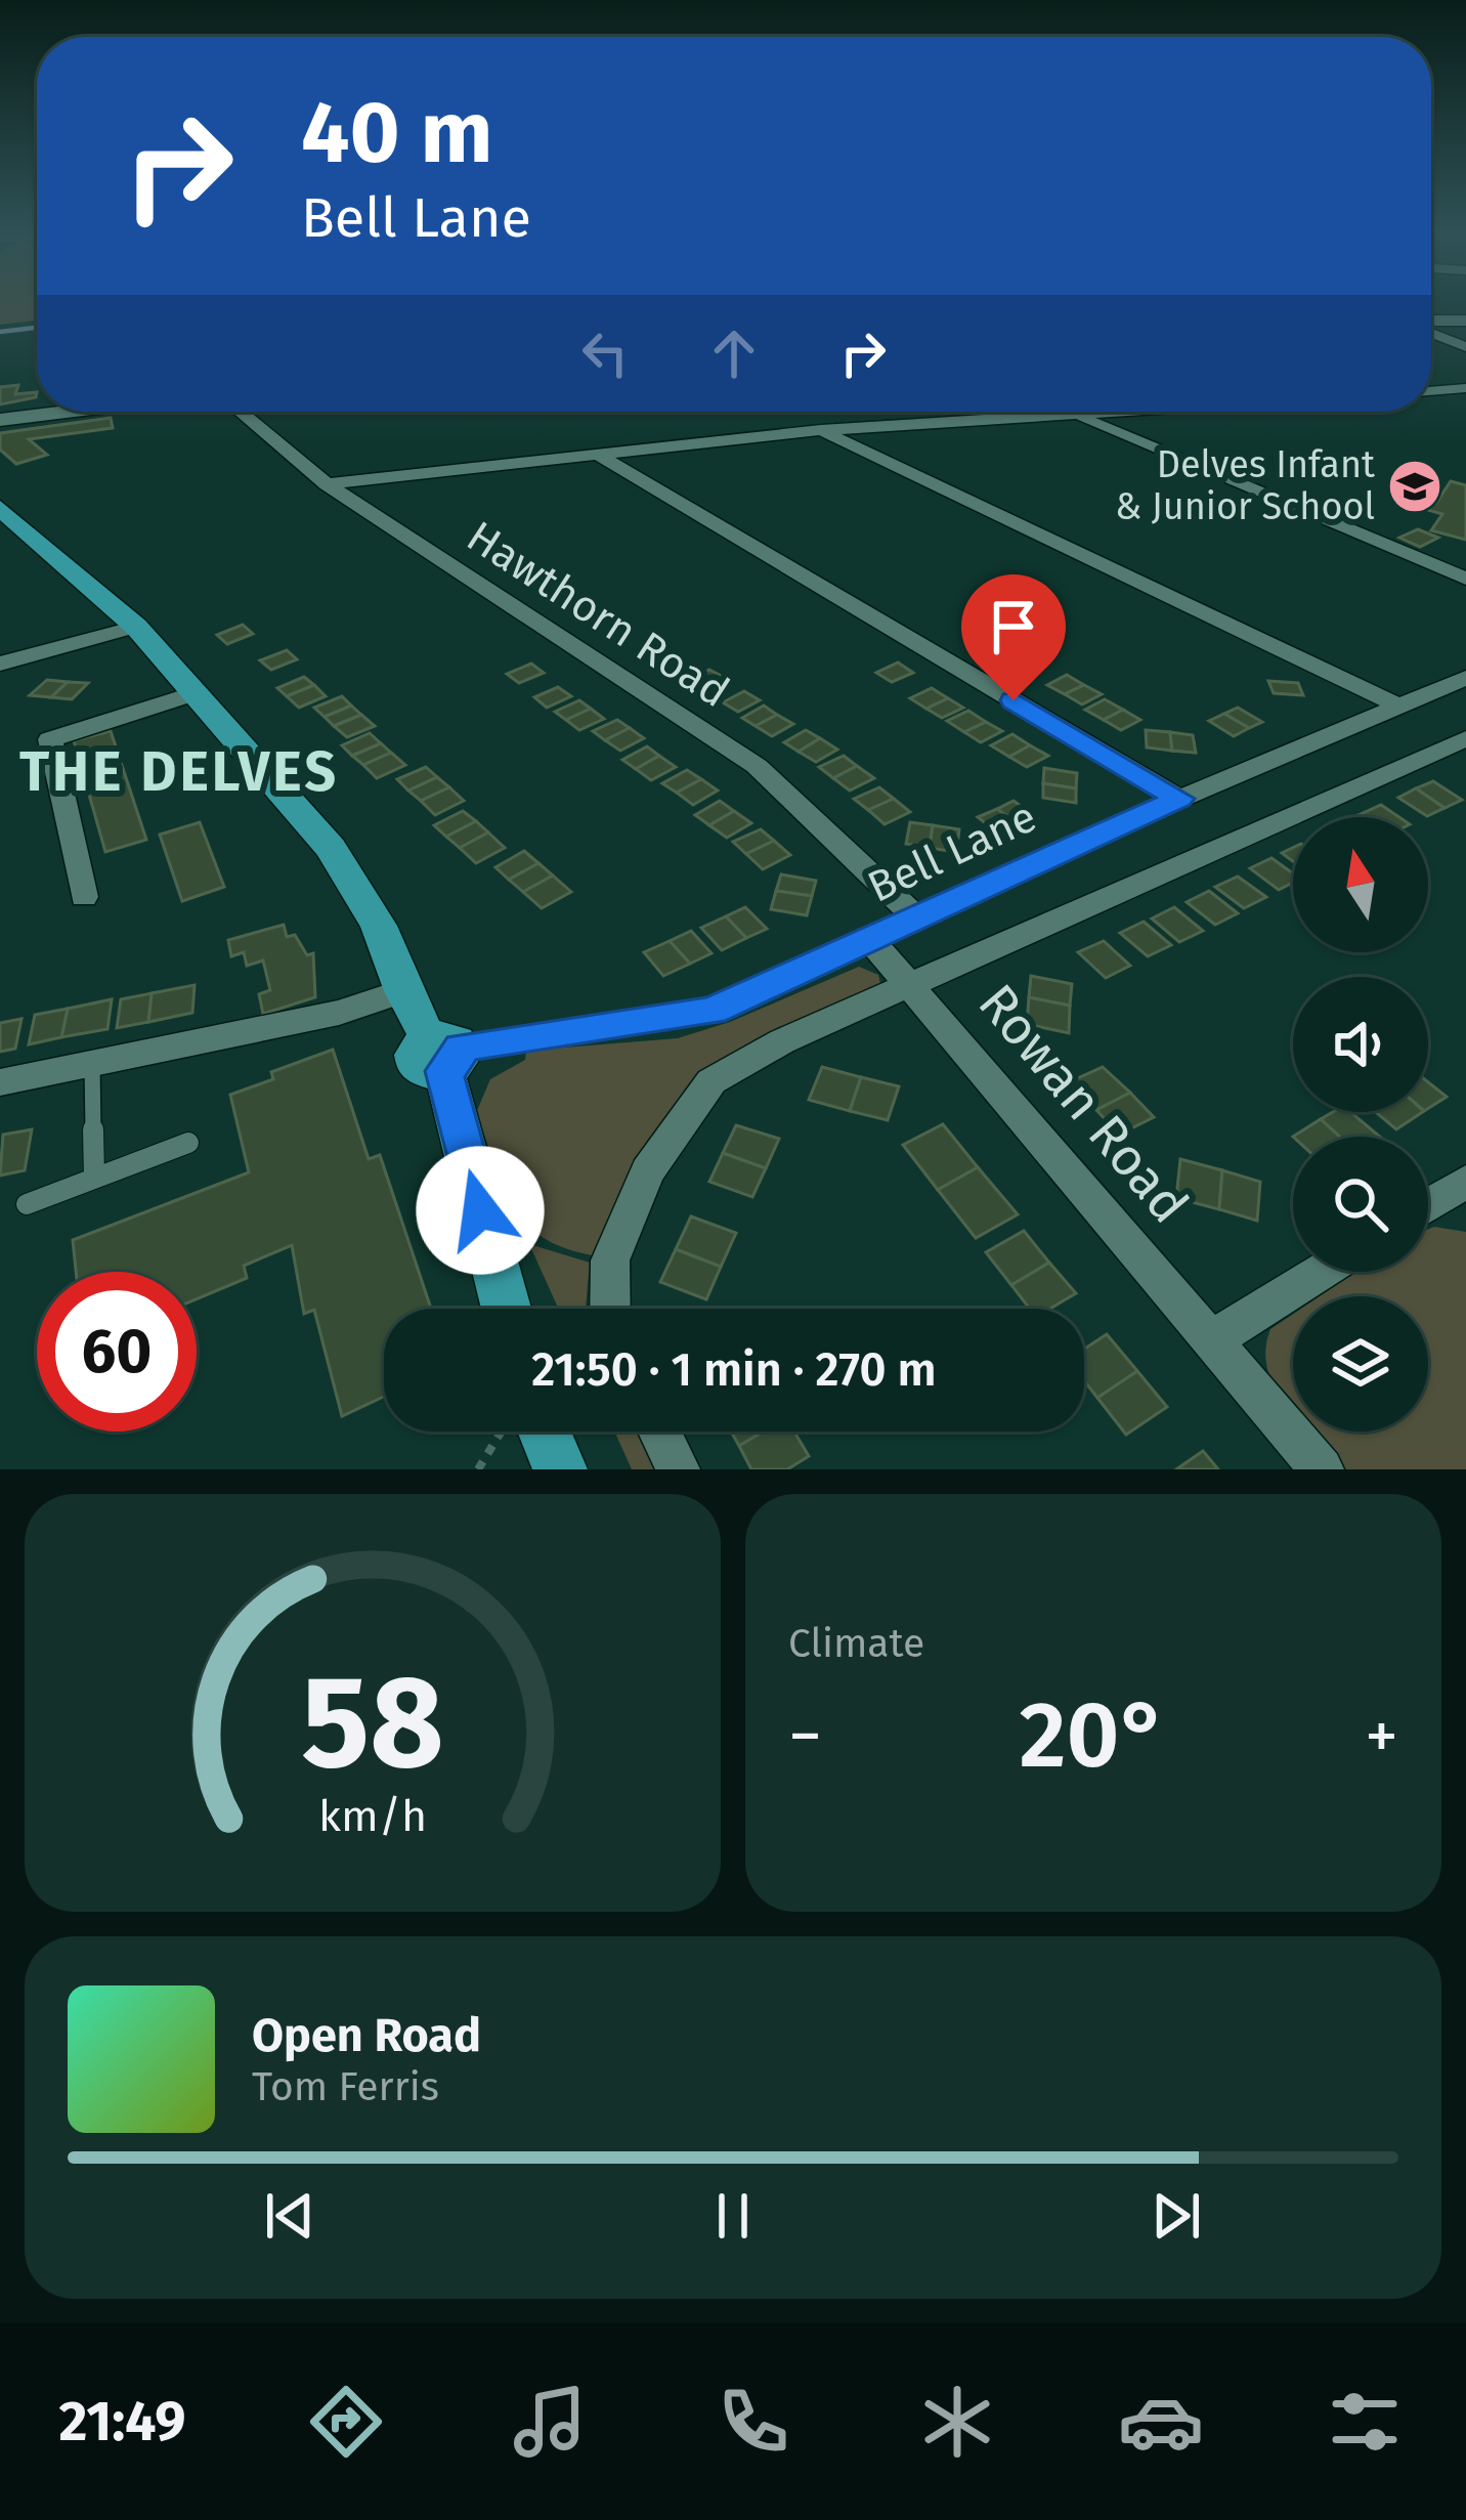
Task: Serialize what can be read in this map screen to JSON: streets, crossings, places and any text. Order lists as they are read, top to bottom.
{
  "streets": {
    "street": ["Hawthorn Road", "Bell Lane", "Rowan Road"]
  },
  "crossings": [
    ["Hawthorn Road", "Bell Lane"],
    ["Bell Lane", "Rowan Road"]
  ],
  "districts": ["THE DELVES"],
  "places": {
    "school or university": ["Delves Infant & Junior School"]
  },
  "north": "top",
  "page": {
    "turn": ["40 m", "Bell Lane"],
    "limit": "60",
    "trip": "21:50 · 1 min · 270 m",
    "tile": "Climate",
    "heat": ["−", "20°", "+"],
    "song": ["Open Road", "Tom Ferris"],
    "tabs": "21:49",
    "gauge": ["58", "km/h"]
  }
}
